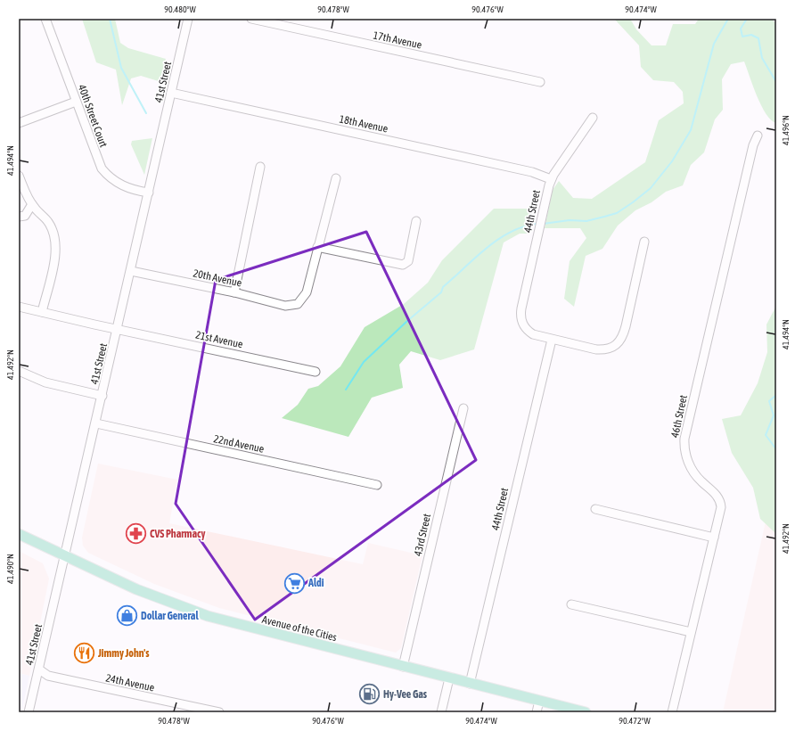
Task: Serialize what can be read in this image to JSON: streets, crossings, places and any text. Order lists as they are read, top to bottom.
{
  "streets": {
    "main road": ["Avenue of the Cities"],
    "street": [
      "17th Avenue",
      "41st Street",
      "40th Street Court",
      "18th Avenue",
      "44th Street",
      "20th Avenue",
      "21st Avenue",
      "46th Street",
      "22nd Avenue",
      "43rd Street",
      "24th Avenue"
    ]
  },
  "crossings": [
    ["41st Street", "40th Street Court"],
    ["41st Street", "18th Avenue"],
    ["41st Street", "20th Avenue"],
    ["41st Street", "21st Avenue"],
    ["41st Street", "22nd Avenue"],
    ["41st Street", "Avenue of the Cities"],
    ["41st Street", "24th Avenue"],
    ["18th Avenue", "44th Street"],
    ["44th Street", "Avenue of the Cities"],
    ["43rd Street", "Avenue of the Cities"]
  ],
  "places": {
    "pharmacy": ["CVS Pharmacy"],
    "supermarket": ["Aldi"],
    "shop": ["Dollar General"],
    "restaurant": ["Jimmy John's"],
    "fuel station": ["Hy-Vee Gas"]
  },
  "coordinates": [
    "90.480°W",
    "90.478°W",
    "90.476°W",
    "90.474°W",
    "41.496°N",
    "41.494°N",
    "41.492°N",
    "41.490°N",
    "90.472°W"
  ]
}
